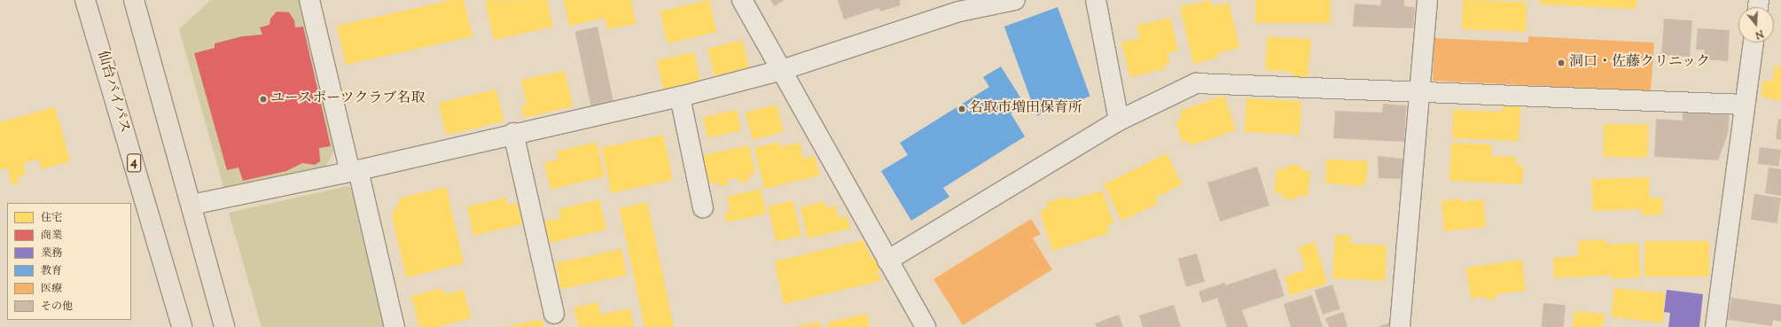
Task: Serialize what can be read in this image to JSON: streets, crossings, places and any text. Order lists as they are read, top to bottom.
{
  "streets": {
    "highway": ["仙台バイパス", "4"]
  },
  "places": ["洞口・佐藤クリニック", "ユースポーツクラブ名取", "名取市増田保育所"],
  "legend": [
    "住宅",
    "商業",
    "業務",
    "教育",
    "医療",
    "その他"
  ],
  "north": "bottom"
}
